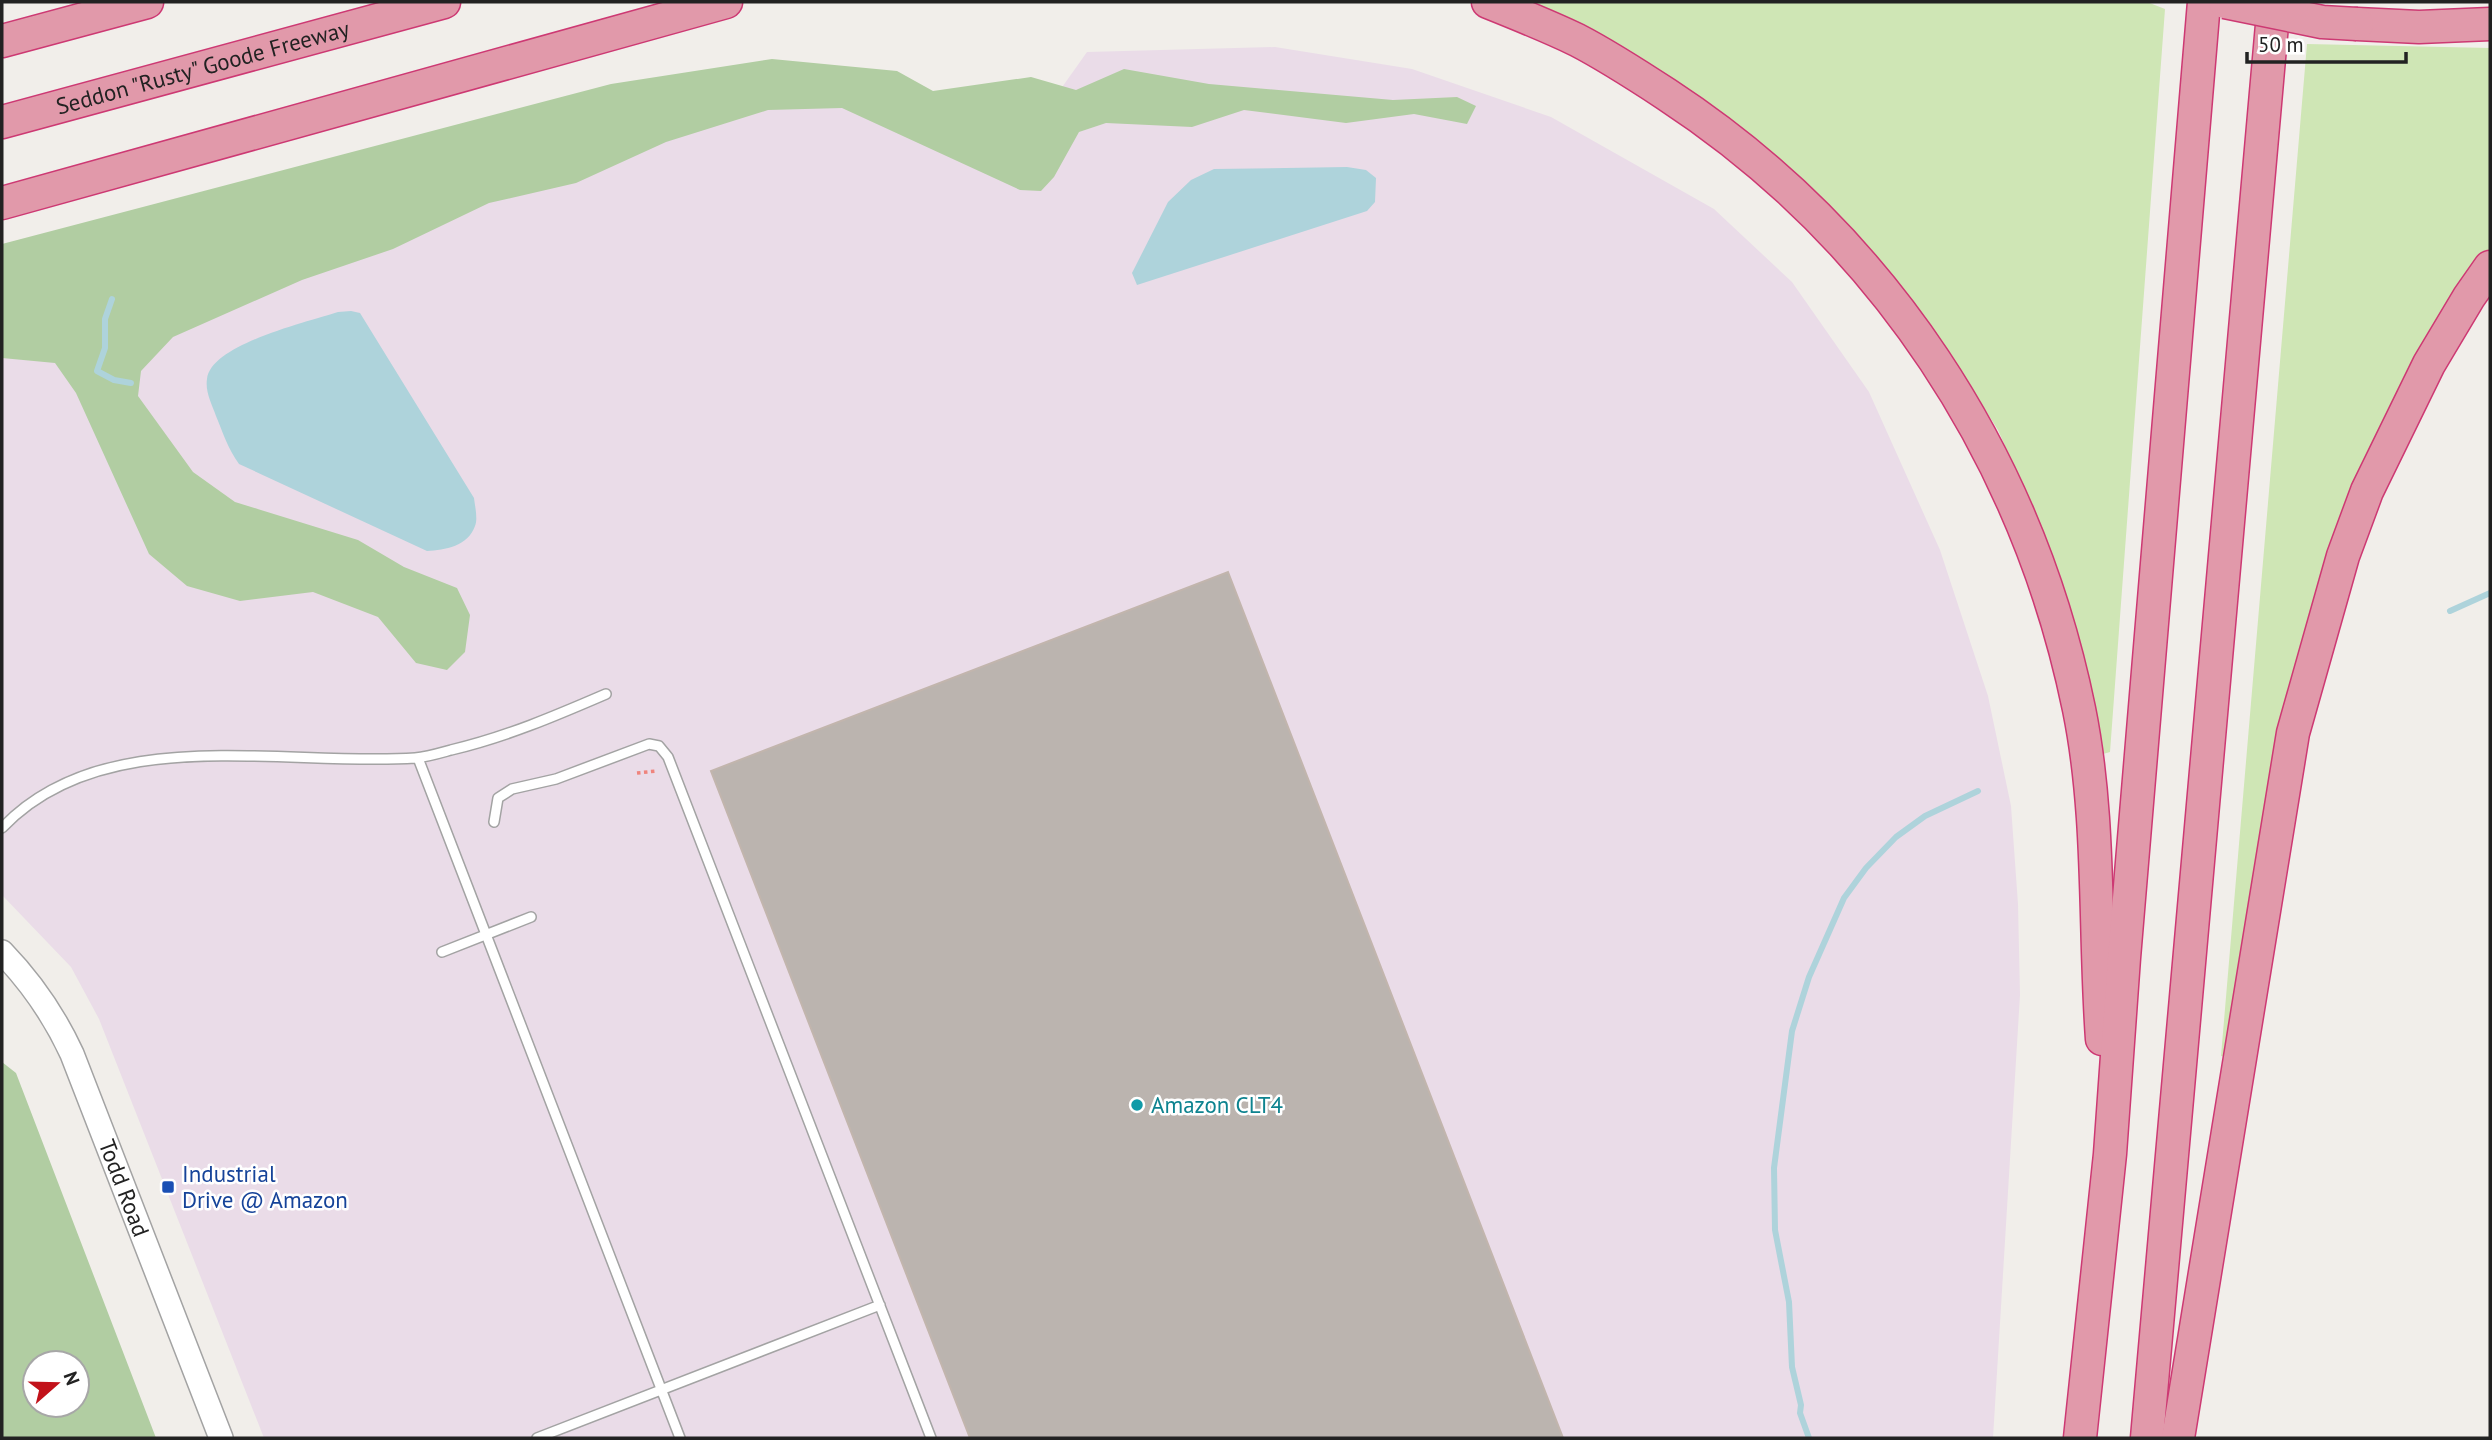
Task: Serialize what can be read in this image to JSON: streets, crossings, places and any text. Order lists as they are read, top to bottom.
{
  "streets": {
    "highway": ["Seddon \"Rusty\" Goode Freeway"],
    "street": ["Todd Road"]
  },
  "places": {
    "other": ["Amazon CLT4"],
    "transit": ["Industrial Drive @ Amazon"]
  },
  "scale_bar": "50 m",
  "north": "right"
}
